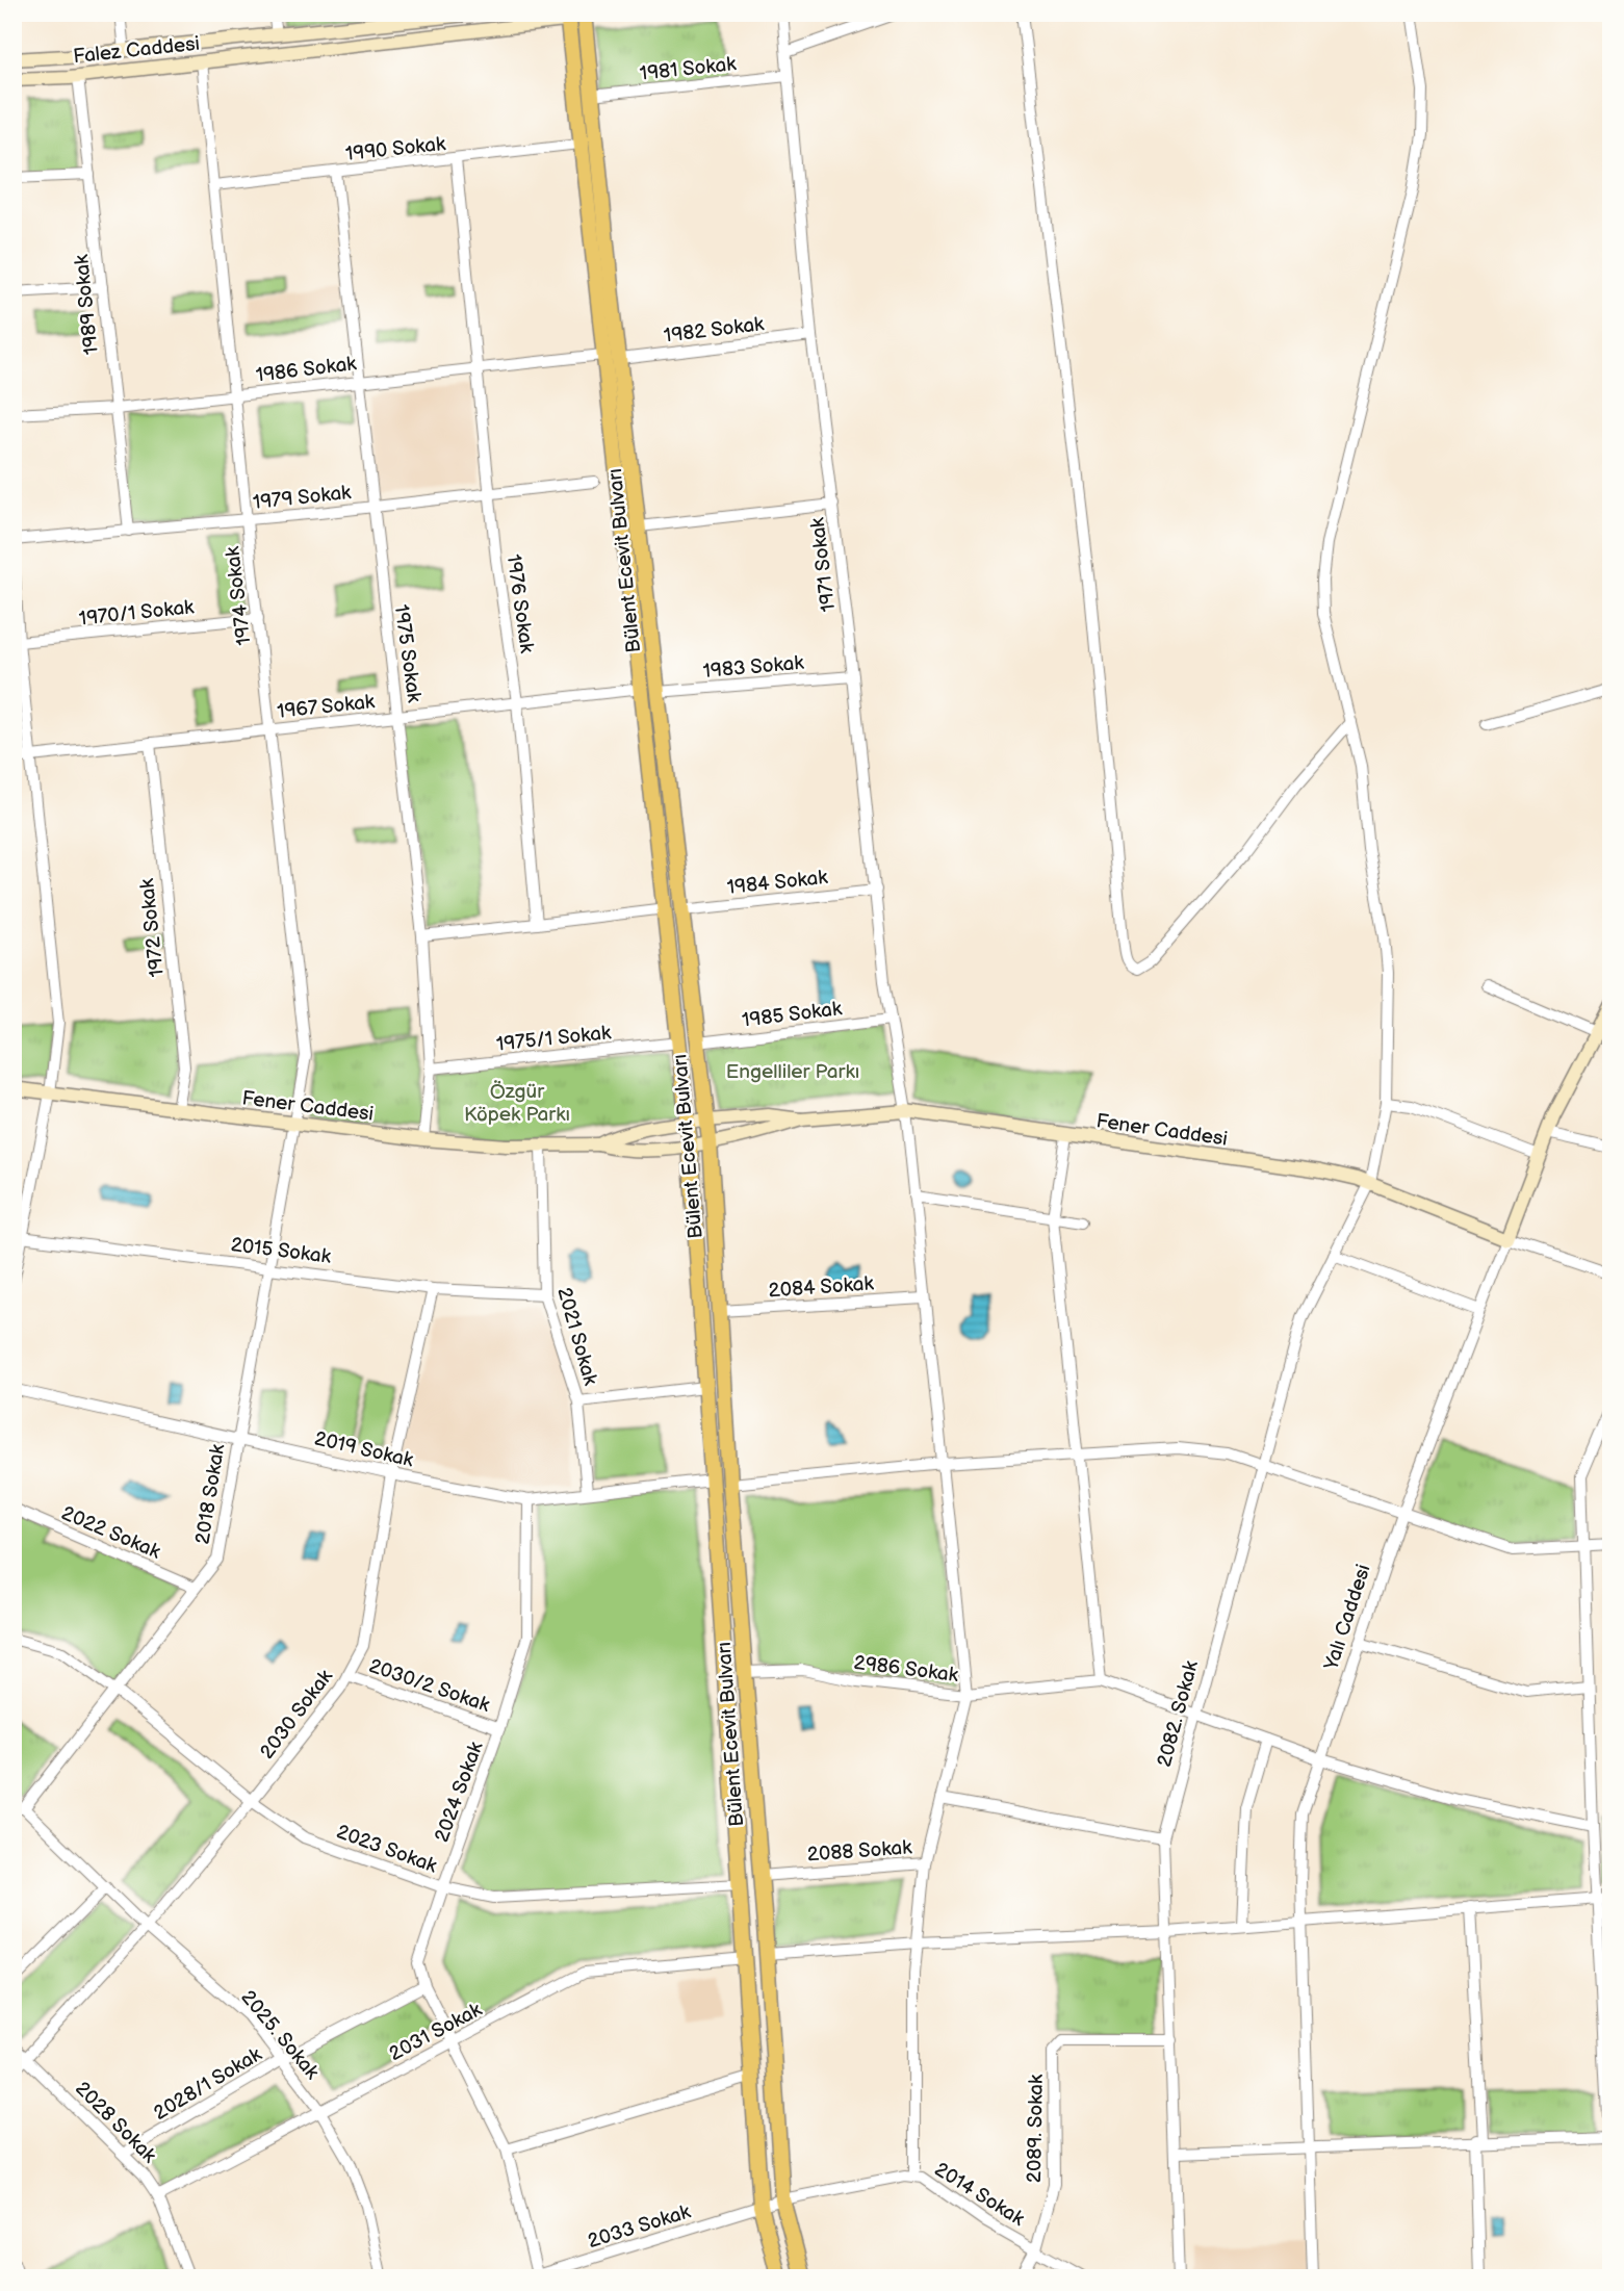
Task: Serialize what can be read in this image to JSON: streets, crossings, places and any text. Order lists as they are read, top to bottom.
{
  "streets": {
    "main road": ["Bülent Ecevit Bulvarı"],
    "street": [
      "Falez Caddesi",
      "1981 Sokak",
      "1990 Sokak",
      "1989 Sokak",
      "1982 Sokak",
      "1986 Sokak",
      "1979 Sokak",
      "1971 Sokak",
      "1974 Sokak",
      "1976 Sokak",
      "1970/1 Sokak",
      "1975 Sokak",
      "1983 Sokak",
      "1967 Sokak",
      "1984 Sokak",
      "1972 Sokak",
      "1985 Sokak",
      "1975/1 Sokak",
      "Fener Caddesi",
      "2015 Sokak",
      "2084 Sokak",
      "2021 Sokak",
      "2019 Sokak",
      "2018 Sokak",
      "2022 Sokak",
      "Yalı Caddesi",
      "2986 Sokak",
      "2030/2 Sokak",
      "2030 Sokak",
      "2082. Sokak",
      "2024 Sokak",
      "2023 Sokak",
      "2088 Sokak",
      "2031 Sokak",
      "2025. Sokak",
      "2028/1 Sokak",
      "2028 Sokak",
      "2089. Sokak",
      "2014 Sokak",
      "2033 Sokak"
    ]
  },
  "crossings": [
    ["Falez Caddesi", "1989 Sokak"],
    ["Falez Caddesi", "Bülent Ecevit Bulvarı"],
    ["Falez Caddesi", "1974 Sokak"],
    ["1981 Sokak", "Bülent Ecevit Bulvarı"],
    ["1981 Sokak", "1971 Sokak"],
    ["1990 Sokak", "Bülent Ecevit Bulvarı"],
    ["1990 Sokak", "1974 Sokak"],
    ["1990 Sokak", "1976 Sokak"],
    ["1990 Sokak", "1975 Sokak"],
    ["1989 Sokak", "1986 Sokak"],
    ["1989 Sokak", "1979 Sokak"],
    ["1982 Sokak", "Bülent Ecevit Bulvarı"],
    ["1982 Sokak", "1971 Sokak"],
    ["1986 Sokak", "Bülent Ecevit Bulvarı"],
    ["1986 Sokak", "1974 Sokak"],
    ["1986 Sokak", "1976 Sokak"],
    ["1986 Sokak", "1975 Sokak"],
    ["1979 Sokak", "1974 Sokak"],
    ["1979 Sokak", "1976 Sokak"],
    ["1979 Sokak", "1975 Sokak"],
    ["Bülent Ecevit Bulvarı", "1983 Sokak"],
    ["Bülent Ecevit Bulvarı", "1967 Sokak"],
    ["Bülent Ecevit Bulvarı", "1984 Sokak"],
    ["Bülent Ecevit Bulvarı", "1985 Sokak"],
    ["Bülent Ecevit Bulvarı", "1975/1 Sokak"],
    ["Bülent Ecevit Bulvarı", "Fener Caddesi"],
    ["Bülent Ecevit Bulvarı", "2084 Sokak"],
    ["Bülent Ecevit Bulvarı", "2019 Sokak"],
    ["Bülent Ecevit Bulvarı", "2986 Sokak"],
    ["Bülent Ecevit Bulvarı", "2088 Sokak"],
    ["Bülent Ecevit Bulvarı", "2031 Sokak"],
    ["Bülent Ecevit Bulvarı", "2014 Sokak"],
    ["Bülent Ecevit Bulvarı", "2033 Sokak"],
    ["1971 Sokak", "1983 Sokak"],
    ["1971 Sokak", "1984 Sokak"],
    ["1971 Sokak", "1985 Sokak"],
    ["1971 Sokak", "Fener Caddesi"],
    ["1971 Sokak", "2084 Sokak"],
    ["1971 Sokak", "2986 Sokak"],
    ["1974 Sokak", "1970/1 Sokak"],
    ["1974 Sokak", "1967 Sokak"],
    ["1974 Sokak", "Fener Caddesi"],
    ["1974 Sokak", "2018 Sokak"],
    ["1976 Sokak", "1967 Sokak"],
    ["1975 Sokak", "1967 Sokak"],
    ["1975 Sokak", "1975/1 Sokak"],
    ["1975 Sokak", "Fener Caddesi"],
    ["1967 Sokak", "1972 Sokak"],
    ["1972 Sokak", "Fener Caddesi"],
    ["Fener Caddesi", "2021 Sokak"],
    ["Fener Caddesi", "2018 Sokak"],
    ["Fener Caddesi", "Yalı Caddesi"],
    ["Fener Caddesi", "2082. Sokak"],
    ["2015 Sokak", "2021 Sokak"],
    ["2015 Sokak", "2018 Sokak"],
    ["2015 Sokak", "2030 Sokak"],
    ["2021 Sokak", "2019 Sokak"],
    ["2019 Sokak", "2018 Sokak"],
    ["2019 Sokak", "2030 Sokak"],
    ["2019 Sokak", "2024 Sokak"],
    ["2018 Sokak", "2022 Sokak"],
    ["2018 Sokak", "2023 Sokak"],
    ["2018 Sokak", "2025. Sokak"],
    ["2986 Sokak", "2088 Sokak"],
    ["2030/2 Sokak", "2030 Sokak"],
    ["2030/2 Sokak", "2024 Sokak"],
    ["2030 Sokak", "2023 Sokak"],
    ["2030 Sokak", "2025. Sokak"],
    ["2030 Sokak", "2028 Sokak"],
    ["2082. Sokak", "2089. Sokak"],
    ["2024 Sokak", "2023 Sokak"],
    ["2023 Sokak", "2031 Sokak"],
    ["2023 Sokak", "2028/1 Sokak"],
    ["2023 Sokak", "2033 Sokak"],
    ["2088 Sokak", "2014 Sokak"],
    ["2031 Sokak", "2025. Sokak"],
    ["2031 Sokak", "2028 Sokak"],
    ["2025. Sokak", "2028/1 Sokak"],
    ["2028/1 Sokak", "2028 Sokak"],
    ["2089. Sokak", "2014 Sokak"],
    ["2014 Sokak", "2033 Sokak"]
  ],
  "parks": ["Engelliler Parkı", "Özgür Köpek Parkı"]
}
